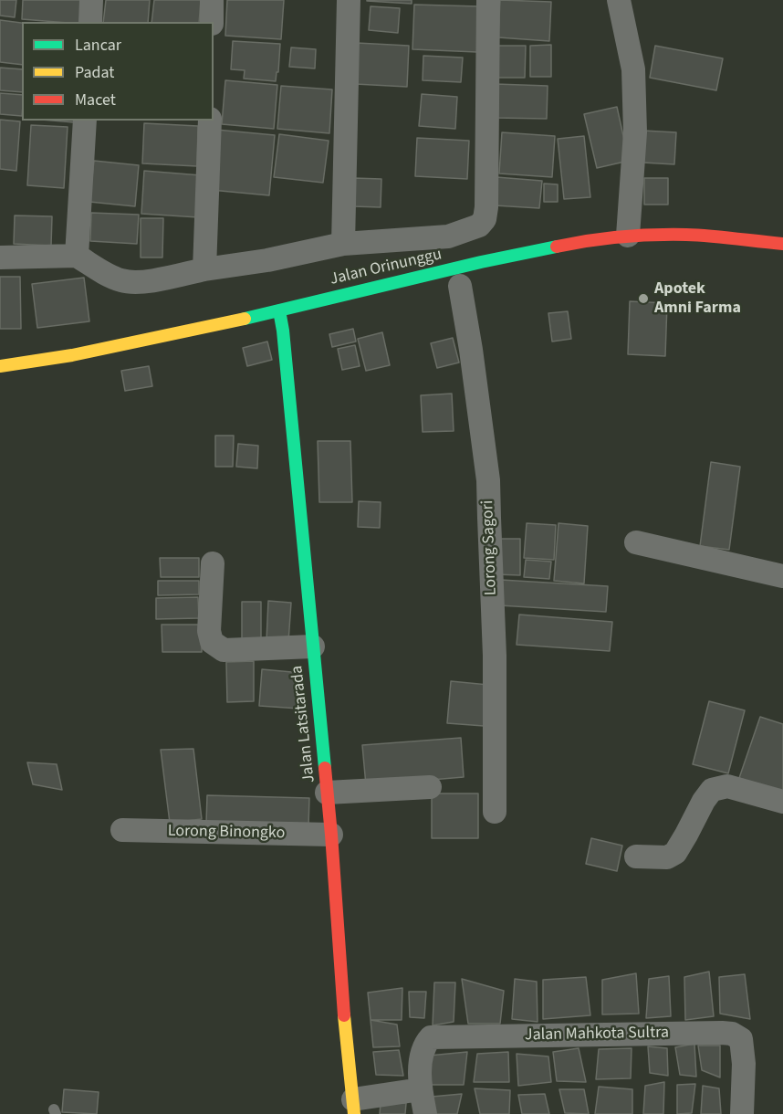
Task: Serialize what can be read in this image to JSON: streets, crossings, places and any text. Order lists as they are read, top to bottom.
{
  "streets": {
    "street": [
      "Jalan Orinunggu",
      "Lorong Sagori",
      "Jalan Latsitarada",
      "Lorong Binongko",
      "Jalan Mahkota Sultra"
    ]
  },
  "crossings": [
    ["Jalan Orinunggu", "Jalan Latsitarada"],
    ["Jalan Latsitarada", "Lorong Binongko"]
  ],
  "places": ["Apotek Amni Farma"],
  "legend": ["Lancar", "Padat", "Macet"]
}
